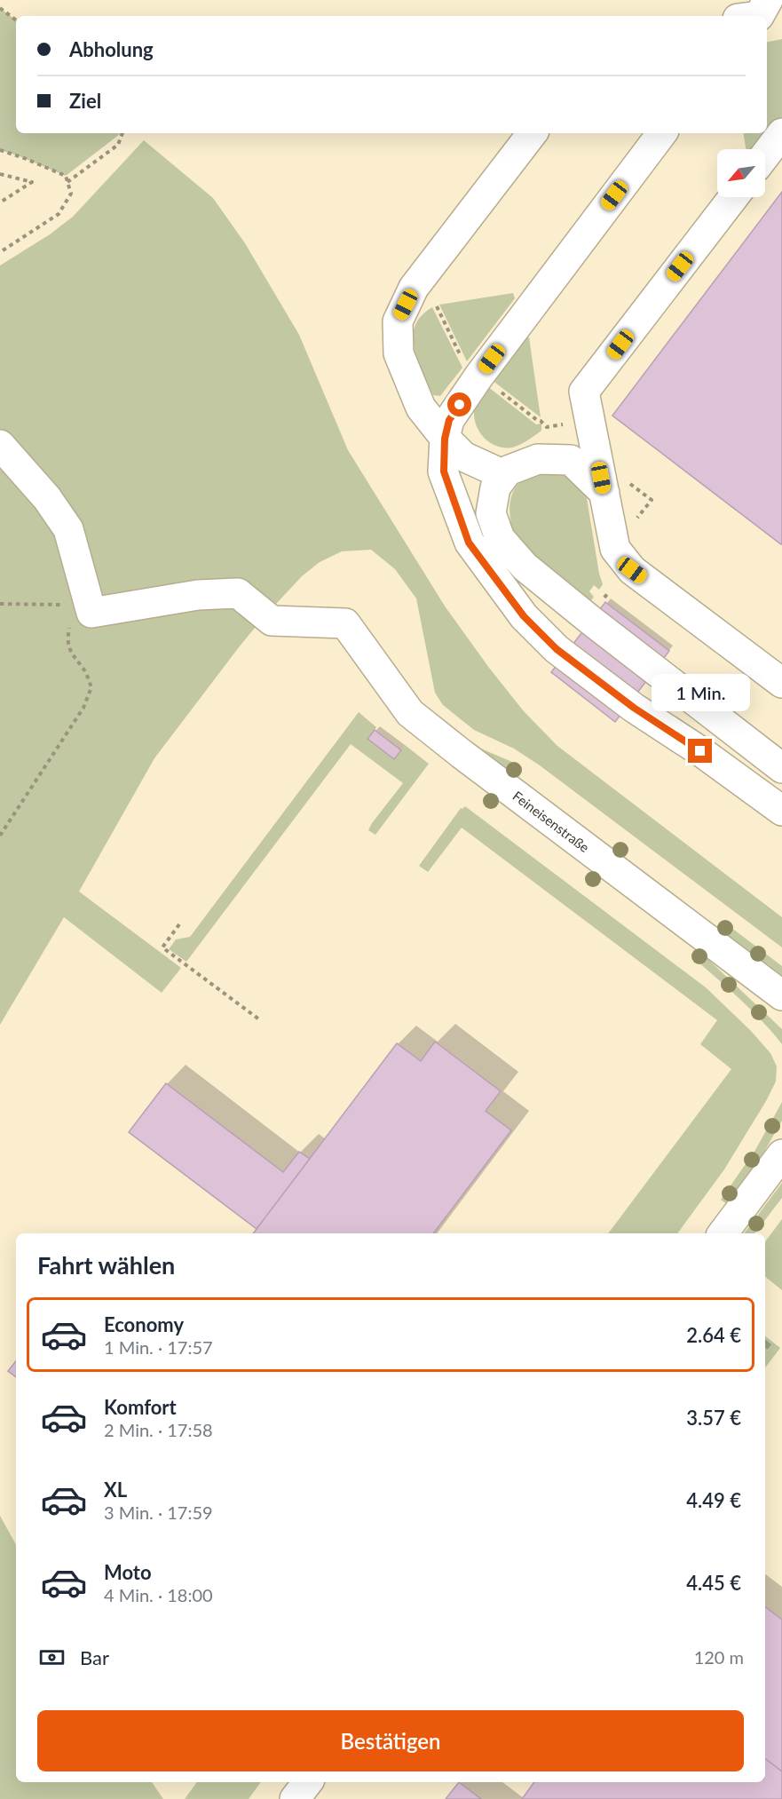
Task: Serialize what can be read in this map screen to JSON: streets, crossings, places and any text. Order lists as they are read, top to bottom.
{
  "streets": {
    "street": ["Feineisenstraße"]
  },
  "north": "bottom left",
  "page": {
    "banner": ["Abholung", "Ziel"],
    "bubble": "1 Min.",
    "heading": "Fahrt wählen",
    "list": [
      {
        "name": "Economy",
        "note": "1 Min. · 17:57",
        "value": "2.64 €"
      },
      {
        "name": "Komfort",
        "note": "2 Min. · 17:58",
        "value": "3.57 €"
      },
      {
        "name": "XL",
        "note": "3 Min. · 17:59",
        "value": "4.49 €"
      },
      {
        "name": "Moto",
        "note": "4 Min. · 18:00",
        "value": "4.45 €"
      }
    ],
    "pay": ["Bar", "120 m"],
    "buttons": "Bestätigen"
  }
}
